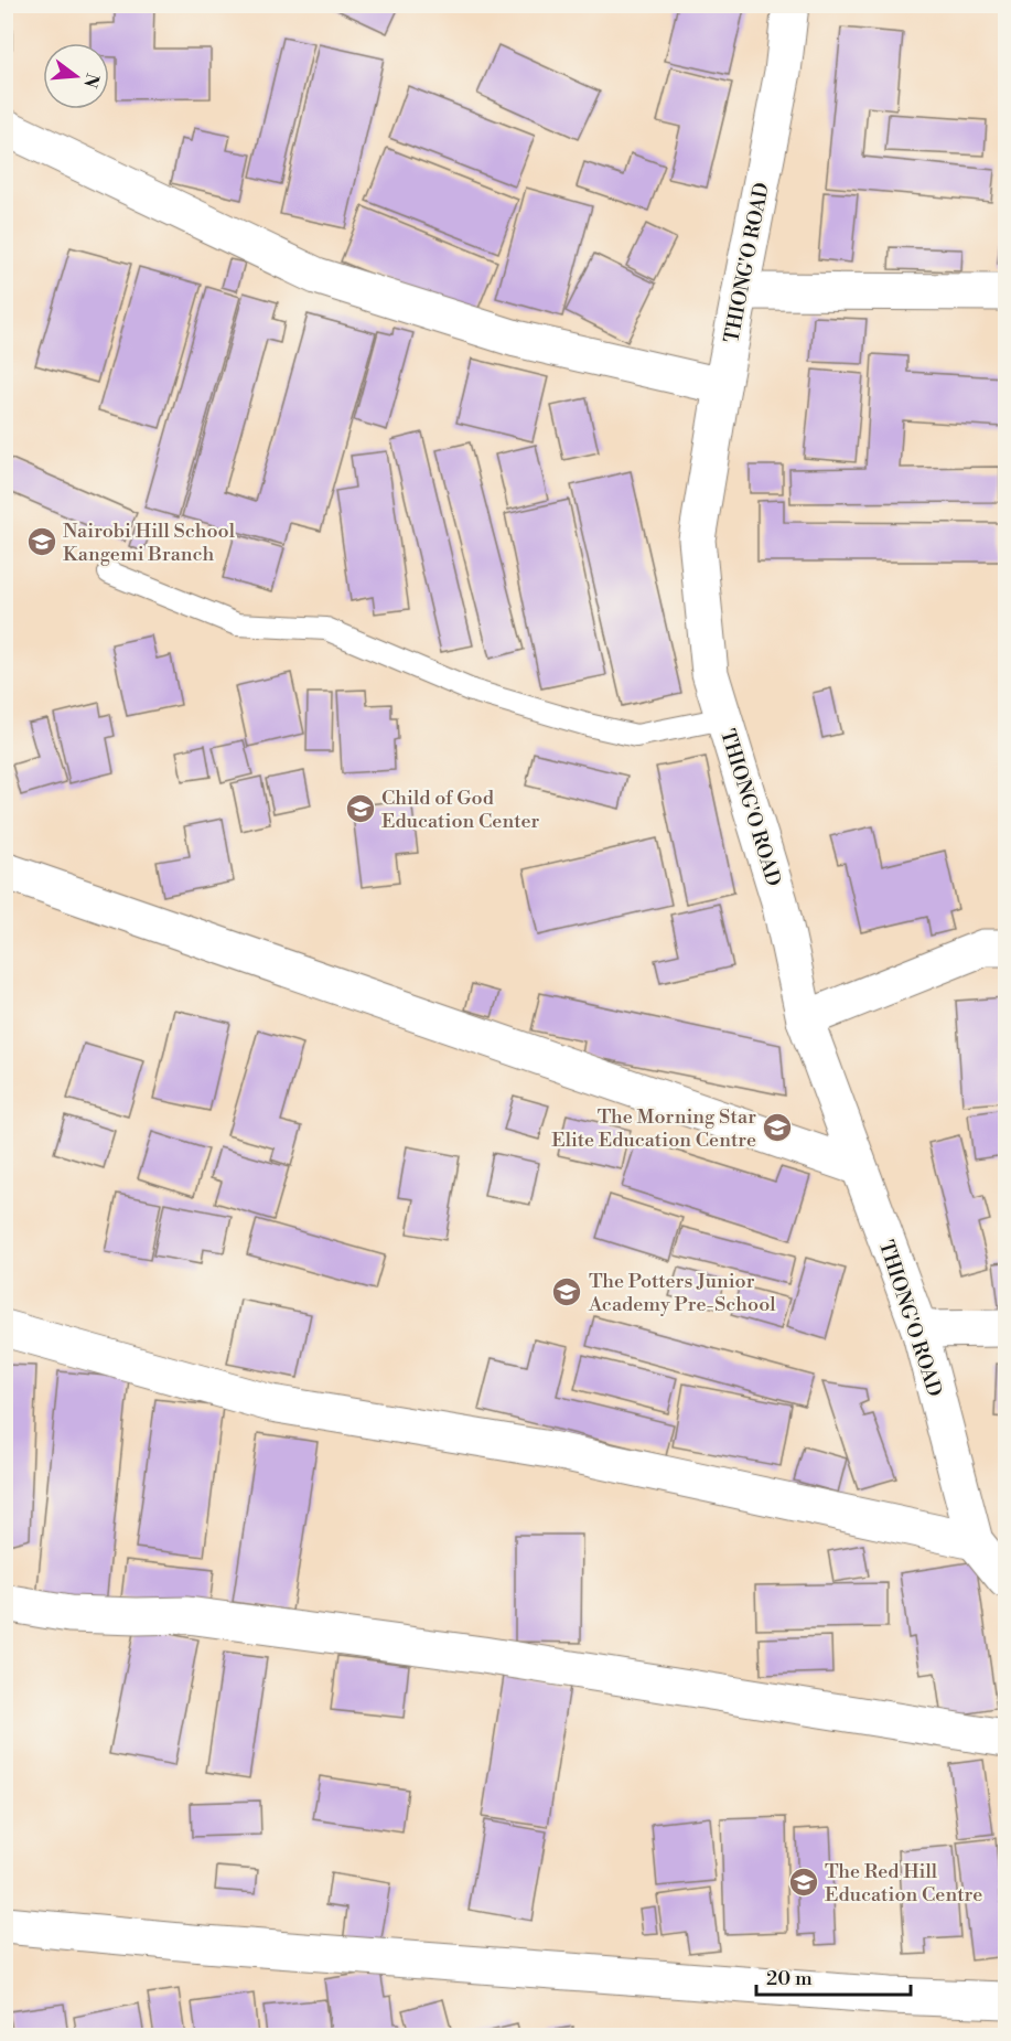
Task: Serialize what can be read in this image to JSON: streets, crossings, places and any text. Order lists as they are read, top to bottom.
{
  "streets": {
    "street": ["THIONG'O ROAD"]
  },
  "places": {
    "school or university": [
      "Nairobi Hill School Kangemi Branch",
      "Child of God Education Center",
      "The Morning Star Elite Education Centre",
      "The Potters Junior Academy Pre-School",
      "The Red Hill Education Centre"
    ]
  },
  "scale_bar": "20 m",
  "north": "right"
}
